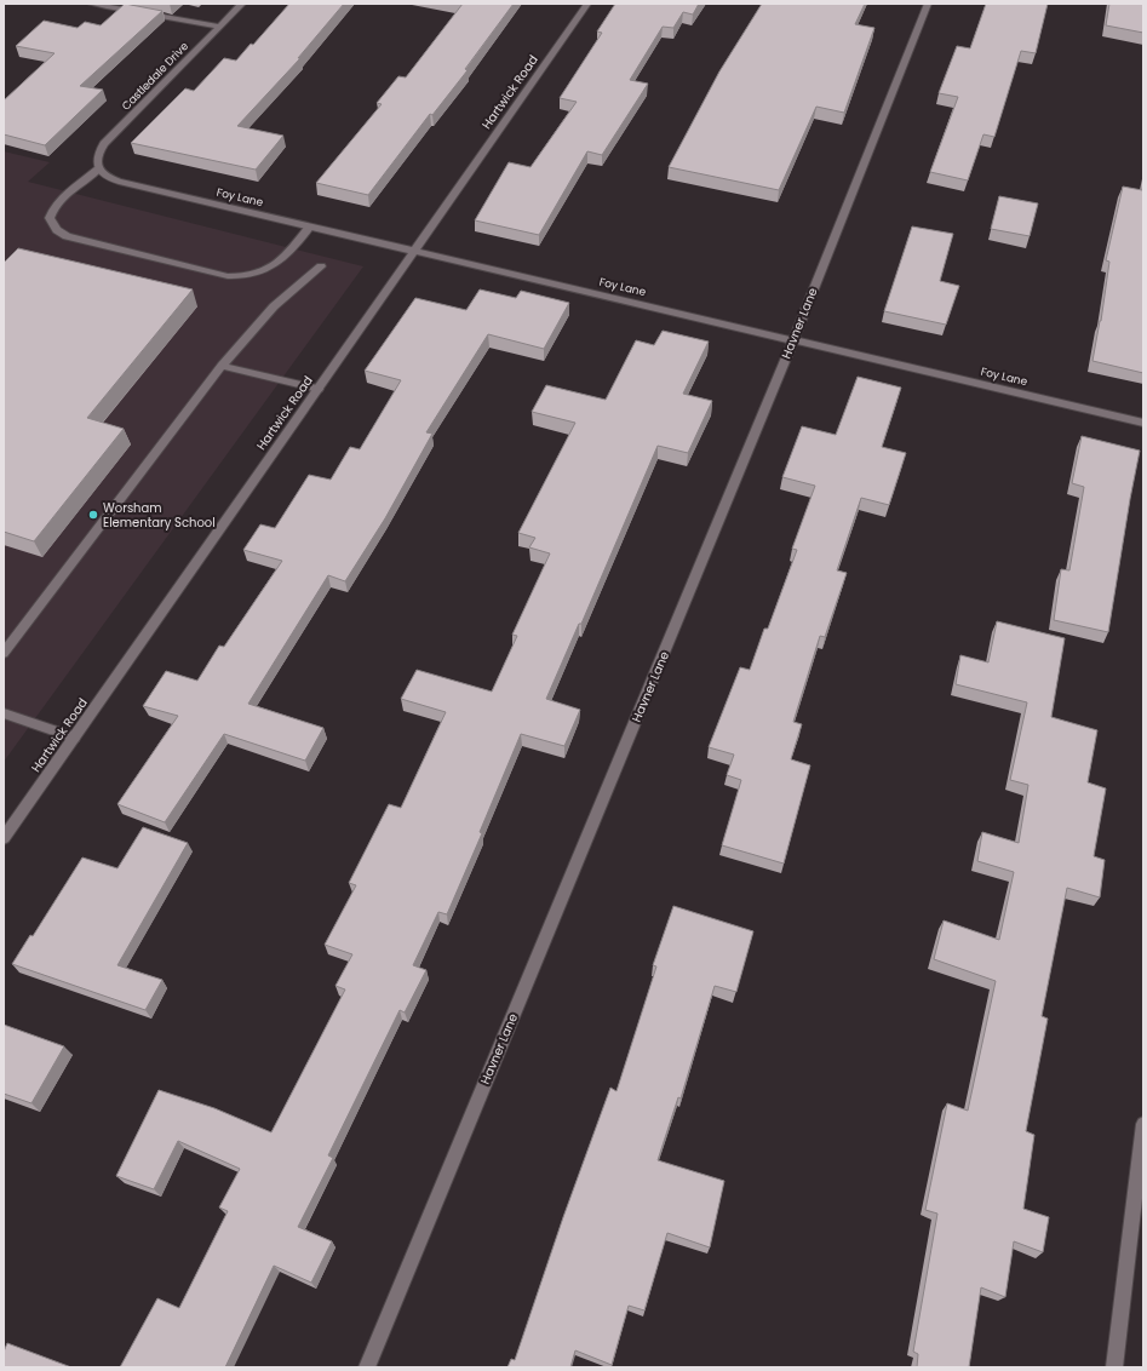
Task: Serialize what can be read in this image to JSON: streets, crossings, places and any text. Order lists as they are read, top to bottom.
{
  "streets": {
    "street": [
      "Castledale Drive",
      "Hartwick Road",
      "Foy Lane",
      "Havner Lane"
    ]
  },
  "crossings": [
    ["Castledale Drive", "Foy Lane"],
    ["Hartwick Road", "Foy Lane"],
    ["Foy Lane", "Havner Lane"]
  ],
  "places": ["Worsham Elementary School"]
}
